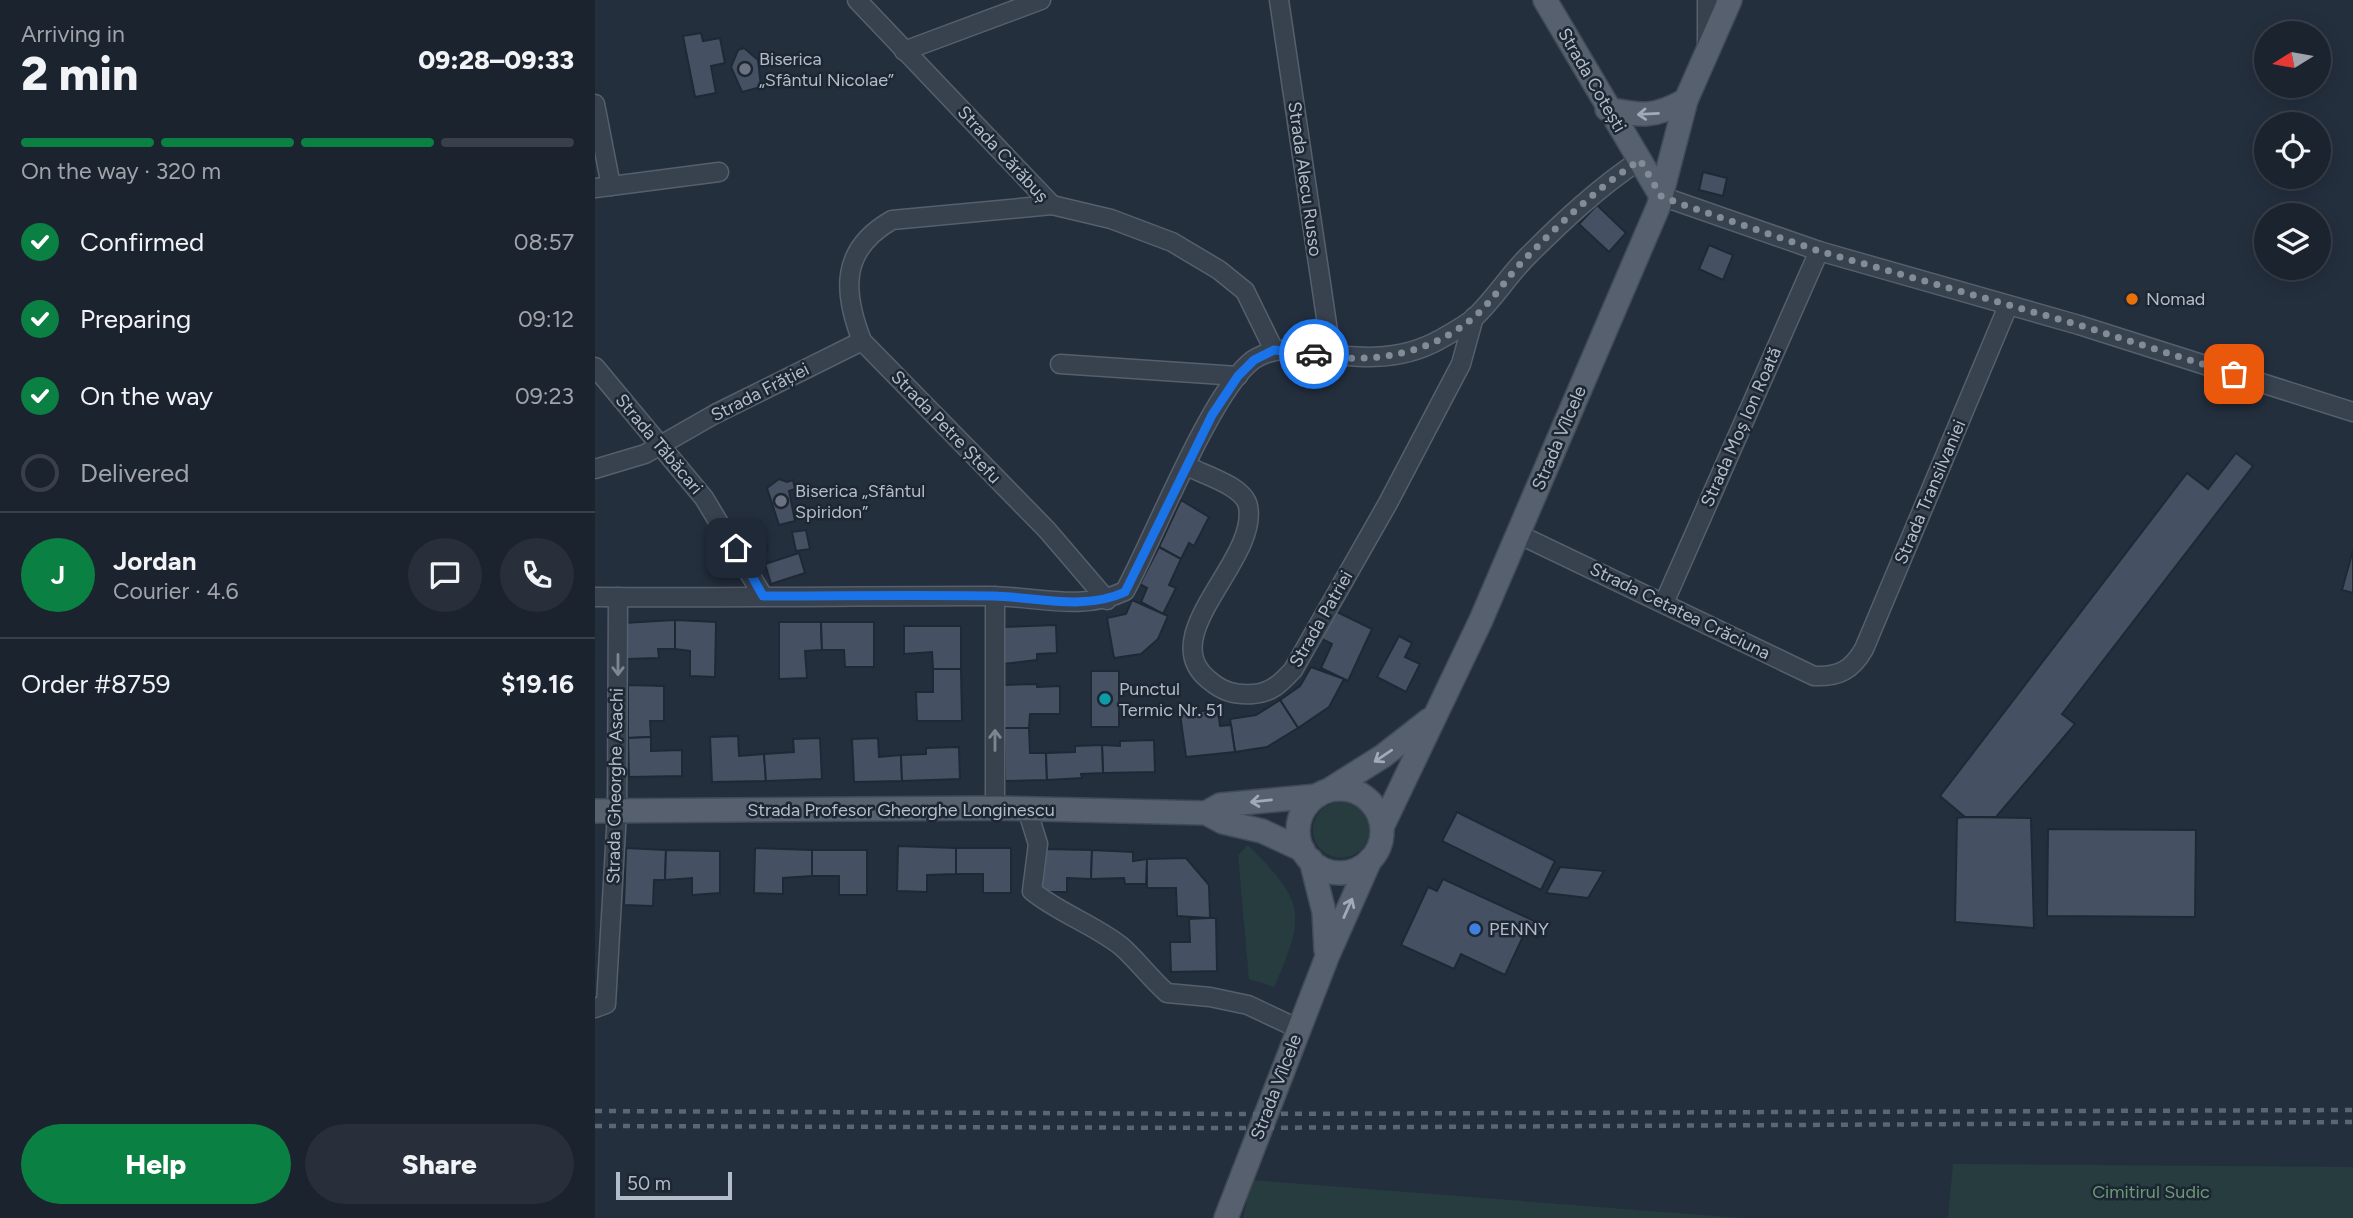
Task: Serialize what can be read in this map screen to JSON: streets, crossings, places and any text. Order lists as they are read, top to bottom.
{
  "streets": {
    "main road": ["Strada Cotești", "Strada Vîlcele", "Strada Profesor Gheorghe Longinescu"],
    "street": [
      "Strada Cărăbuș",
      "Strada Alecu Russo",
      "Strada Frăției",
      "Strada Petre Ștefu",
      "Strada Moș Ion Roată",
      "Strada Tăbăcari",
      "Strada Transilvaniei",
      "Strada Cetatea Crăciuna",
      "Strada Patriei",
      "Strada Gheorghe Asachi"
    ]
  },
  "crossings": [
    ["Strada Cărăbuș", "Strada Petre Ștefu"],
    ["Strada Frăției", "Strada Petre Ștefu"],
    ["Strada Frăției", "Strada Tăbăcari"],
    ["Strada Moș Ion Roată", "Strada Cetatea Crăciuna"],
    ["Strada Vîlcele", "Strada Cetatea Crăciuna"],
    ["Strada Vîlcele", "Strada Profesor Gheorghe Longinescu"],
    ["Strada Transilvaniei", "Strada Cetatea Crăciuna"],
    ["Strada Gheorghe Asachi", "Strada Profesor Gheorghe Longinescu"]
  ],
  "one_way": ["Strada Gheorghe Asachi"],
  "parks": ["Cimitirul Sudic"],
  "places": [
    "Biserica „Sfântul Nicolae”",
    "Nomad",
    "Biserica „Sfântul Spiridon”",
    "Punctul Termic Nr. 51",
    "PENNY"
  ],
  "scale_bar": "50 m",
  "north": "left",
  "page": {
    "heading": ["2 min", "Arriving in", "09:28–09:33"],
    "panel": [
      "Jordan",
      "Courier · 4.6",
      "Order #8759",
      "$19.16"
    ],
    "bar": "On the way · 320 m",
    "list": [
      ["Confirmed", "08:57"],
      ["Preparing", "09:12"],
      ["On the way", "09:23"],
      "Delivered"
    ],
    "round": "J",
    "buttons": ["Help", "Share"],
    "scale": "50 m"
  }
}
